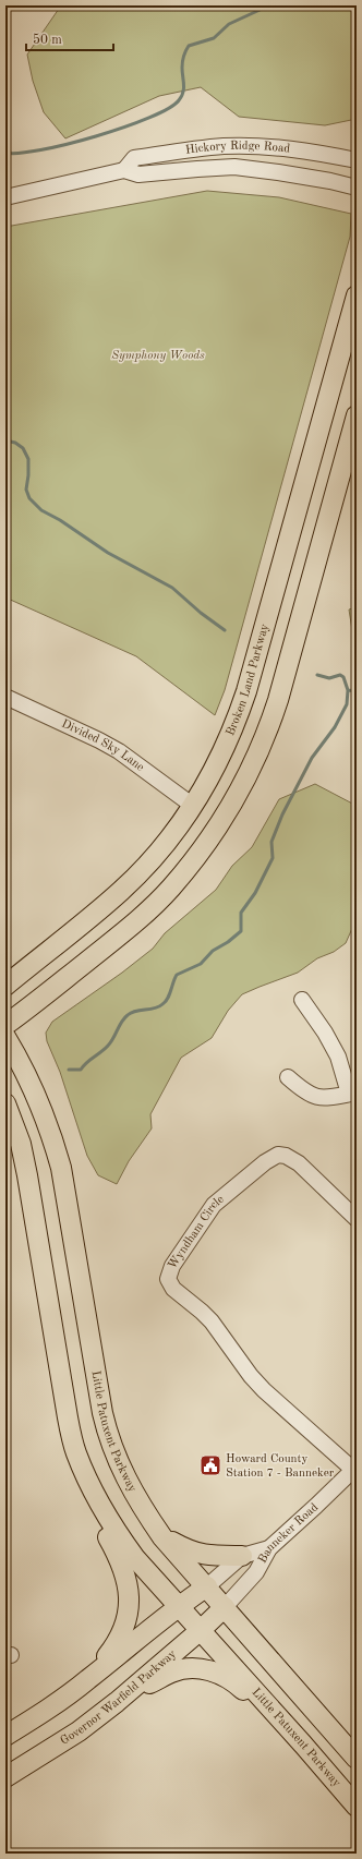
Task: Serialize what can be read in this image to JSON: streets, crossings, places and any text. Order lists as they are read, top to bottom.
{
  "streets": {
    "main road": ["Broken Land Parkway", "Little Patuxent Parkway", "Governor Warfield Parkway"],
    "street": [
      "Hickory Ridge Road",
      "Divided Sky Lane",
      "Wyndham Circle",
      "Banneker Road"
    ]
  },
  "crossings": [
    ["Broken Land Parkway", "Divided Sky Lane"],
    ["Wyndham Circle", "Banneker Road"],
    ["Little Patuxent Parkway", "Banneker Road"],
    ["Little Patuxent Parkway", "Governor Warfield Parkway"],
    ["Banneker Road", "Governor Warfield Parkway"]
  ],
  "parks": ["Symphony Woods"],
  "places": {
    "public building": ["Howard County Station 7 - Banneker"]
  },
  "scale_bar": "50 m"
}
